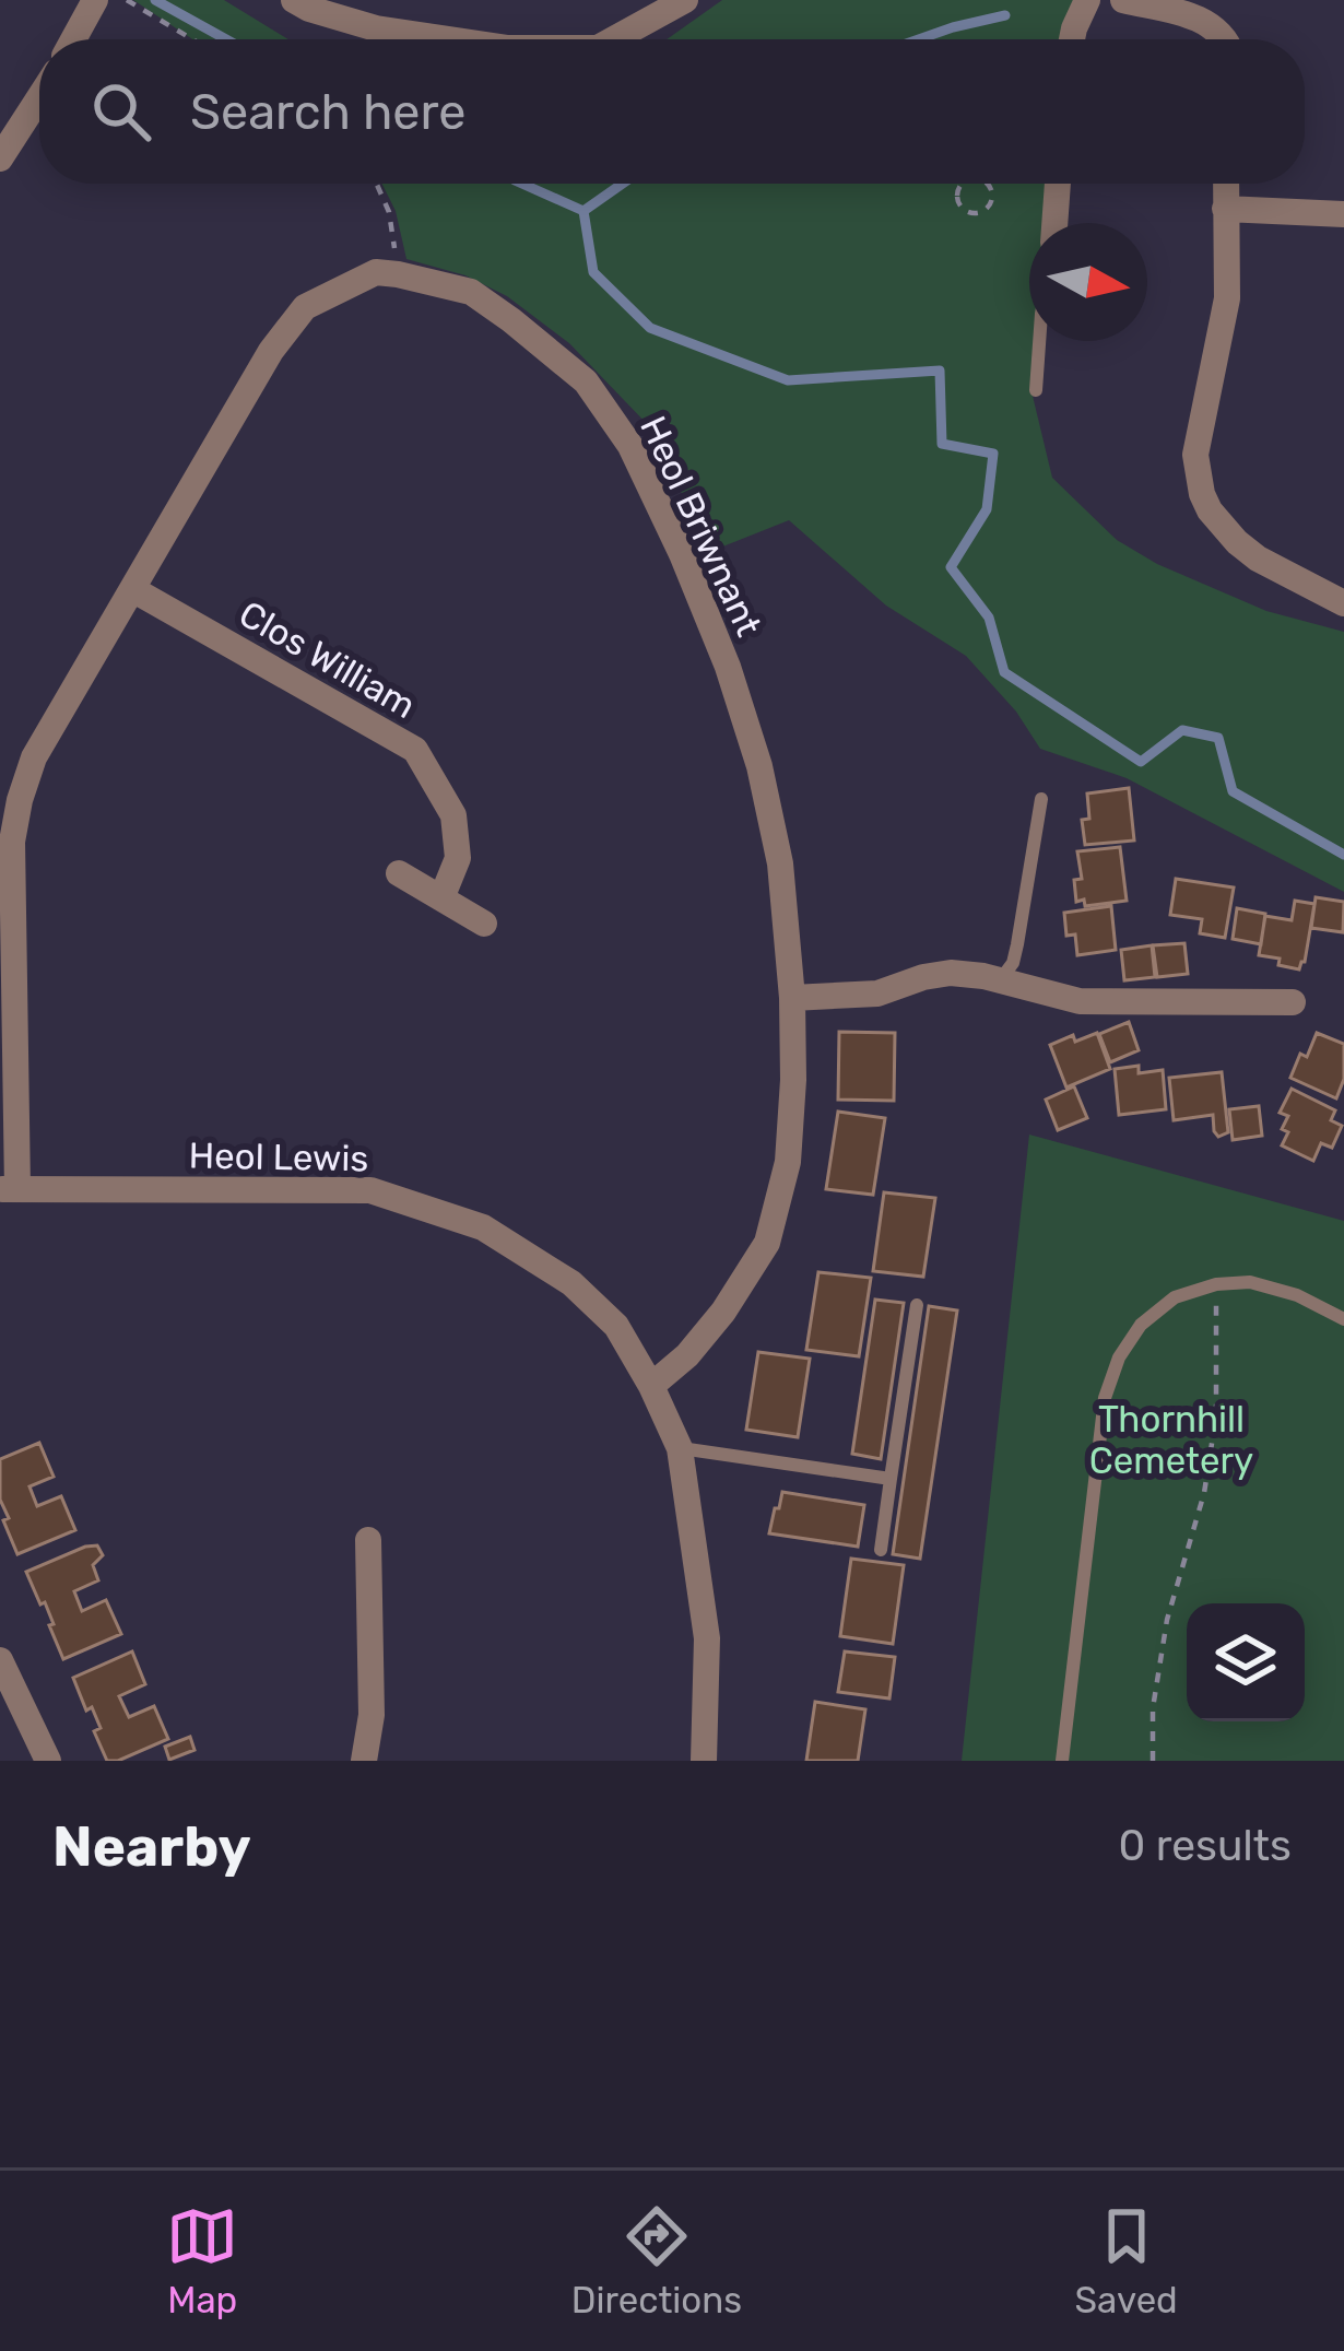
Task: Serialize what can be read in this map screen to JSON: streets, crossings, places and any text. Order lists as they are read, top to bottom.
{
  "streets": {
    "street": ["Heol Briwnant", "Clos William", "Heol Lewis"]
  },
  "crossings": [
    ["Heol Briwnant", "Heol Lewis"]
  ],
  "parks": ["Thornhill Cemetery"],
  "north": "right",
  "page": {
    "search": "Search here",
    "heading": ["Nearby", "0 results"],
    "nav": ["Map", "Directions", "Saved"]
  }
}
